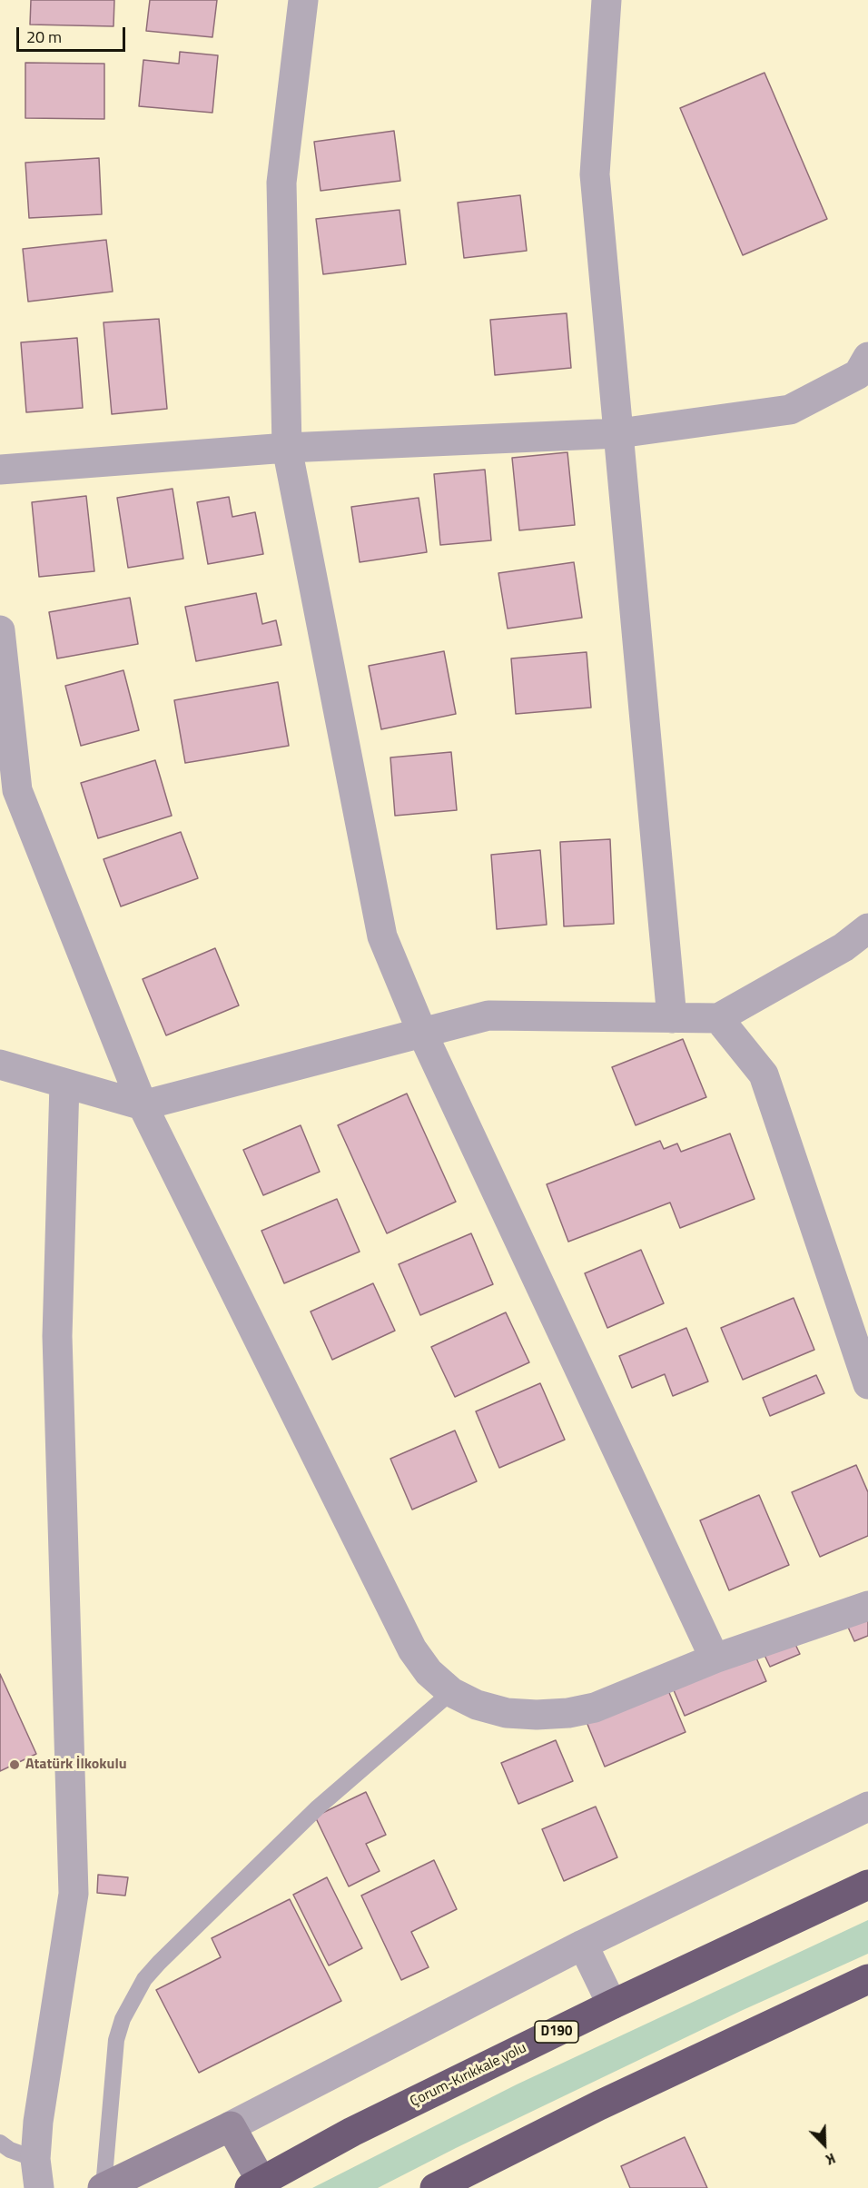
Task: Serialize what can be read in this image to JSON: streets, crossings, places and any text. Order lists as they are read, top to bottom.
{
  "streets": {
    "highway": ["D190", "Çorum-Kırıkkale yolu"]
  },
  "places": ["Atatürk İlkokulu"],
  "scale_bar": "20 m",
  "north": "bottom right"
}
